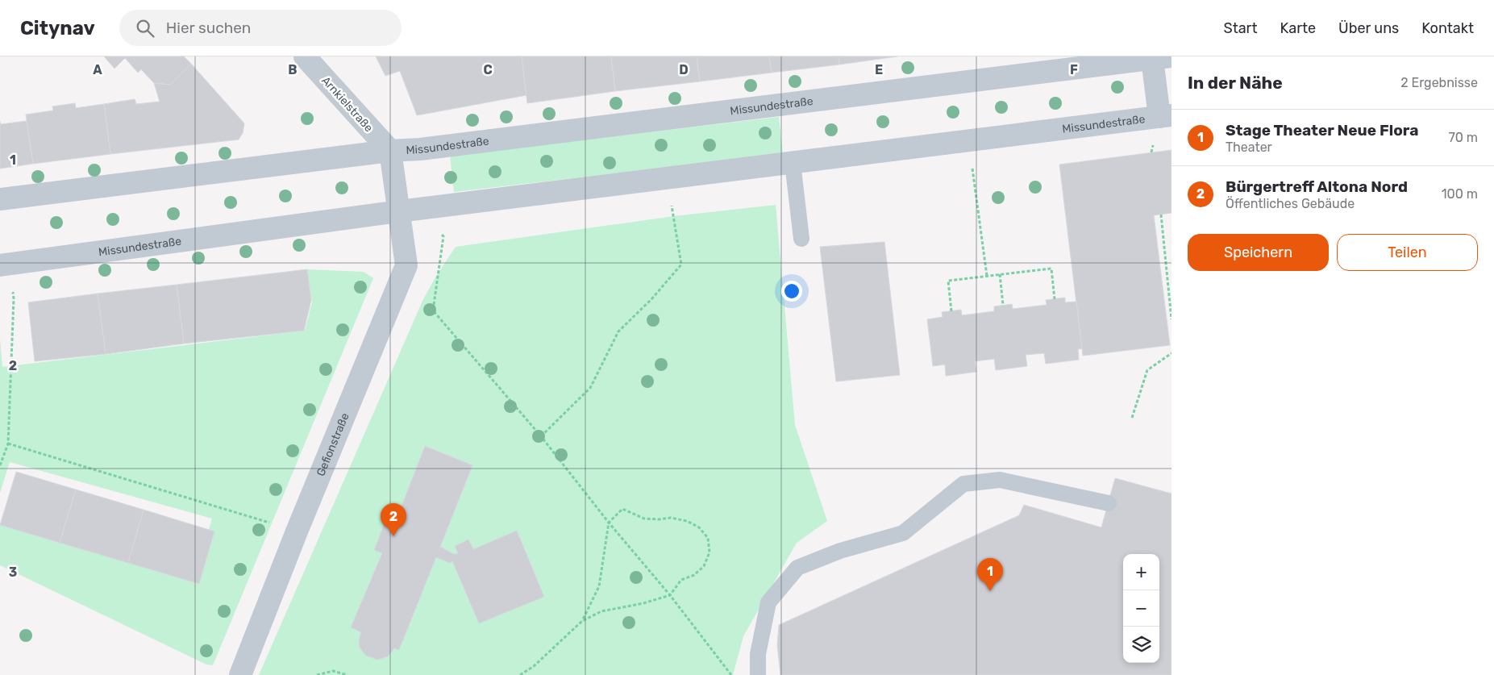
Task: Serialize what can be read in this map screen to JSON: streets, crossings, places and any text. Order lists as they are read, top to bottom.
{
  "streets": {
    "street": ["Arnkielstraße", "Missundestraße", "Gefionstraße"]
  },
  "crossings": [
    ["Arnkielstraße", "Missundestraße"],
    ["Missundestraße", "Gefionstraße"]
  ],
  "page": {
    "header": "Citynav",
    "search": "Hier suchen",
    "nav": [
      "Start",
      "Karte",
      "Über uns",
      "Kontakt"
    ],
    "heading": ["In der Nähe", "2 Ergebnisse"],
    "list": [
      {
        "mark": "1",
        "name": "Stage Theater Neue Flora",
        "note": "Theater",
        "value": "70 m"
      },
      {
        "mark": "2",
        "name": "Bürgertreff Altona Nord",
        "note": "Öffentliches Gebäude",
        "value": "100 m"
      }
    ],
    "buttons": ["Speichern", "Teilen"],
    "pins": ["2", "1"],
    "map_buttons": ["+", "−"]
  },
  "grid": {
    "columns": [
      "A",
      "B",
      "C",
      "D",
      "E",
      "F"
    ],
    "rows": ["1", "2", "3"]
  }
}
